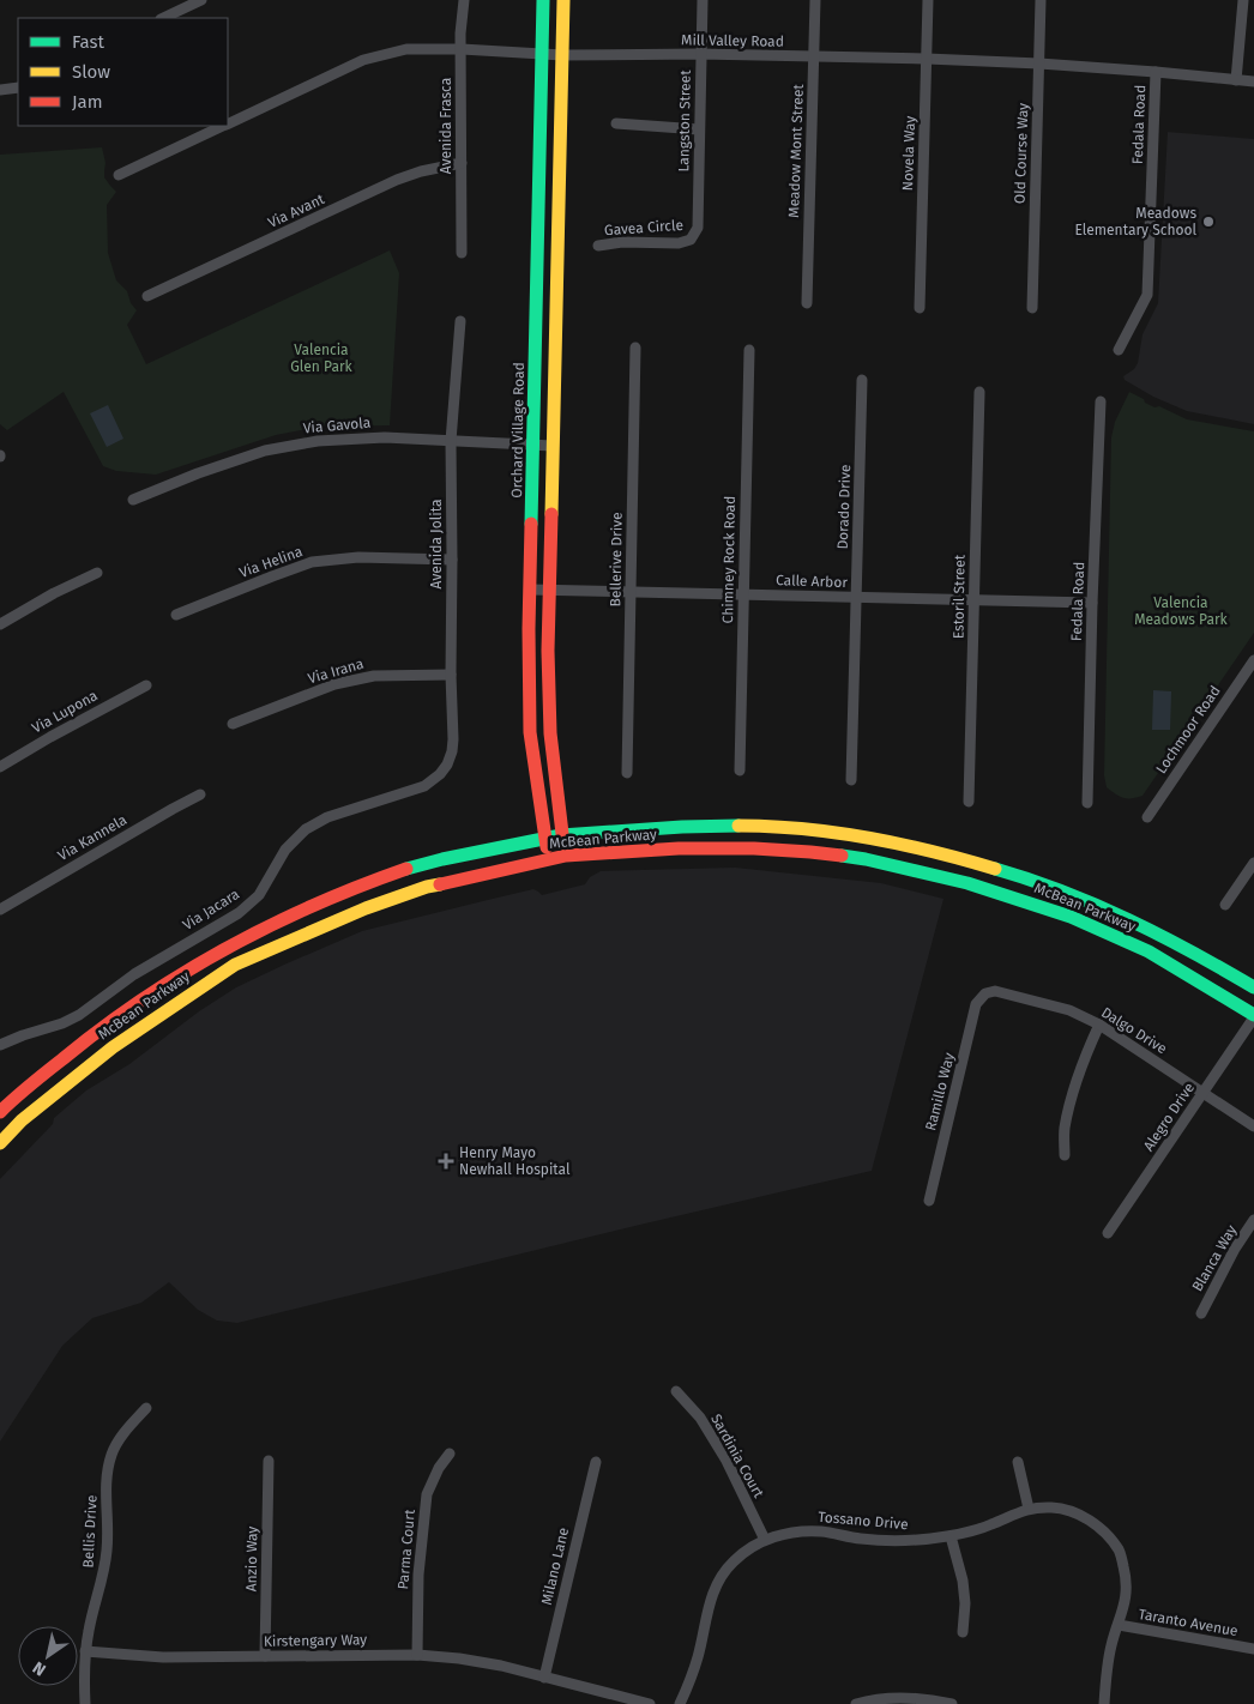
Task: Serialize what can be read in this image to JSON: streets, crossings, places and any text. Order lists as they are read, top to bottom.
{
  "streets": {
    "main road": ["Orchard Village Road", "McBean Parkway"],
    "street": [
      "Mill Valley Road",
      "Langston Street",
      "Fedala Road",
      "Avenida Frasca",
      "Meadow Mont Street",
      "Novela Way",
      "Old Course Way",
      "Via Avant",
      "Gavea Circle",
      "Via Gavola",
      "Dorado Drive",
      "Avenida Jolita",
      "Bellerive Drive",
      "Chimney Rock Road",
      "Via Helina",
      "Calle Arbor",
      "Estoril Street",
      "Via Irana",
      "Via Lupona",
      "Lochmoor Road",
      "Via Kannela",
      "Via Jacara",
      "Dalgo Drive",
      "Ramillo Way",
      "Alegro Drive",
      "Blanca Way",
      "Sardinia Court",
      "Tossano Drive",
      "Bellis Drive",
      "Parma Court",
      "Anzio Way",
      "Milano Lane",
      "Taranto Avenue",
      "Kirstengary Way"
    ]
  },
  "crossings": [
    ["Mill Valley Road", "Langston Street"],
    ["Mill Valley Road", "Fedala Road"],
    ["Mill Valley Road", "Avenida Frasca"],
    ["Mill Valley Road", "Meadow Mont Street"],
    ["Mill Valley Road", "Novela Way"],
    ["Mill Valley Road", "Old Course Way"],
    ["Mill Valley Road", "Orchard Village Road"],
    ["Langston Street", "Gavea Circle"],
    ["Fedala Road", "Calle Arbor"],
    ["Avenida Frasca", "Via Avant"],
    ["Via Gavola", "Orchard Village Road"],
    ["Via Gavola", "Avenida Jolita"],
    ["Orchard Village Road", "Calle Arbor"],
    ["Orchard Village Road", "McBean Parkway"],
    ["Dorado Drive", "Calle Arbor"],
    ["Avenida Jolita", "Via Helina"],
    ["Avenida Jolita", "Via Irana"],
    ["Avenida Jolita", "Via Jacara"],
    ["Bellerive Drive", "Calle Arbor"],
    ["Chimney Rock Road", "Calle Arbor"],
    ["Calle Arbor", "Estoril Street"],
    ["McBean Parkway", "Alegro Drive"],
    ["Dalgo Drive", "Ramillo Way"],
    ["Dalgo Drive", "Alegro Drive"],
    ["Sardinia Court", "Tossano Drive"],
    ["Tossano Drive", "Taranto Avenue"],
    ["Bellis Drive", "Kirstengary Way"],
    ["Parma Court", "Kirstengary Way"],
    ["Anzio Way", "Kirstengary Way"],
    ["Milano Lane", "Kirstengary Way"]
  ],
  "parks": ["Valencia Glen Park", "Valencia Meadows Park"],
  "places": {
    "other": ["Meadows Elementary School"],
    "health": ["Henry Mayo Newhall Hospital"]
  },
  "legend": ["Fast", "Slow", "Jam"],
  "north": "bottom left"
}
